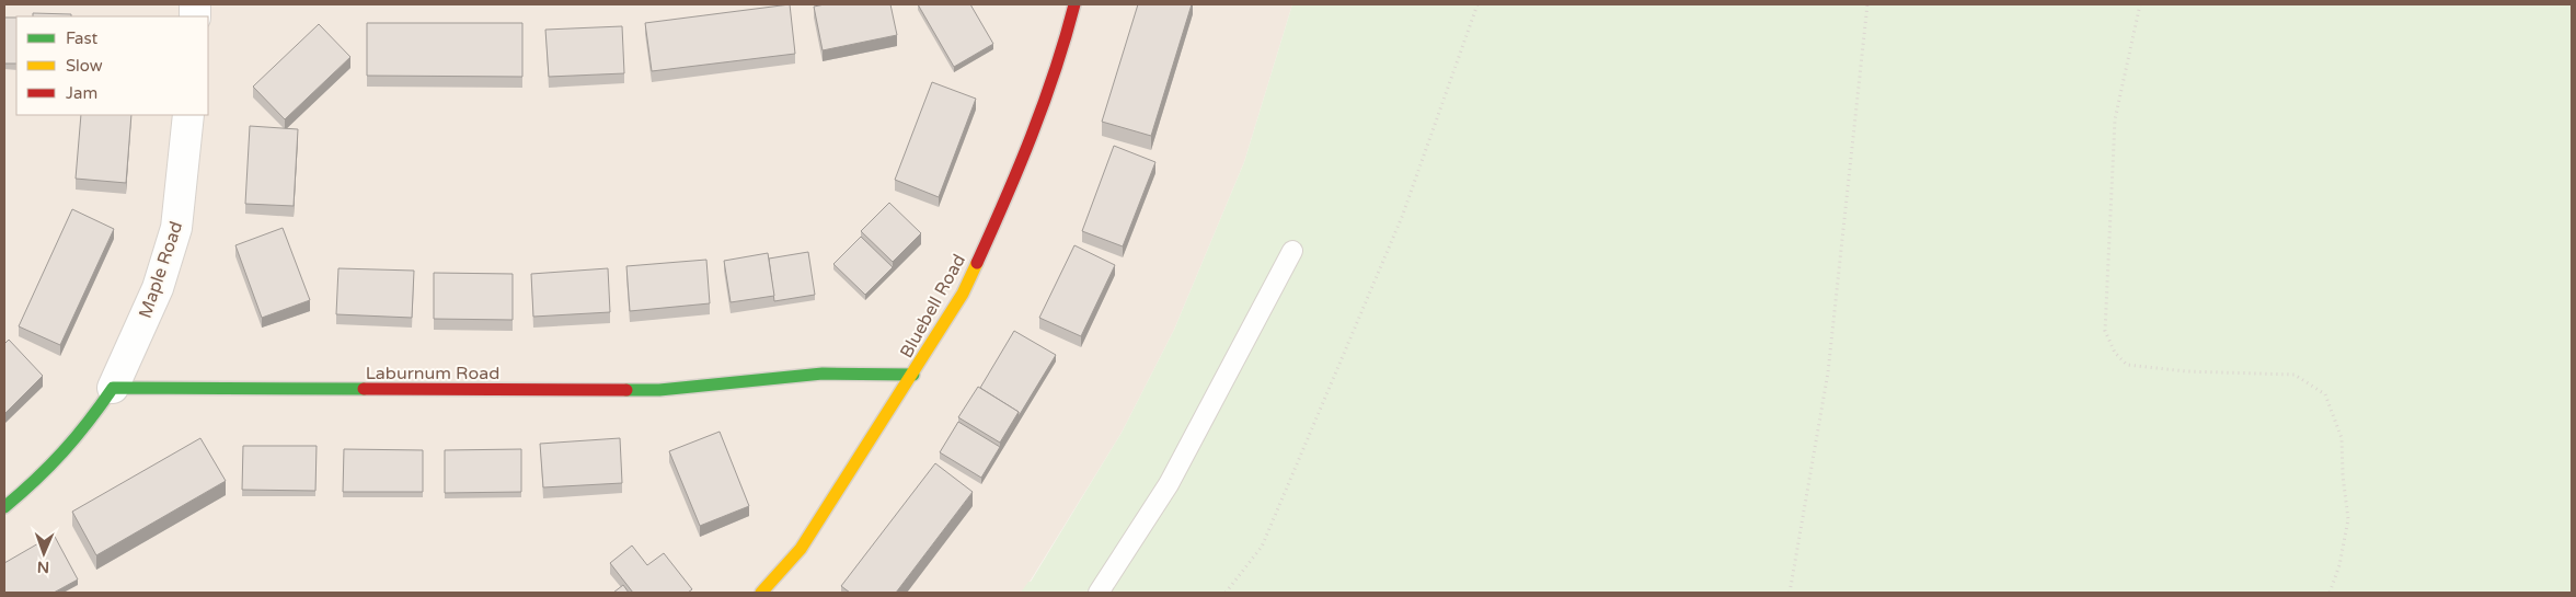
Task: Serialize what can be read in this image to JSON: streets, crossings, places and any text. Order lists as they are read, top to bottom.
{
  "streets": {
    "street": ["Maple Road", "Bluebell Road", "Laburnum Road"]
  },
  "crossings": [
    ["Maple Road", "Laburnum Road"],
    ["Bluebell Road", "Laburnum Road"]
  ],
  "legend": ["Fast", "Slow", "Jam"],
  "north": "bottom"
}
